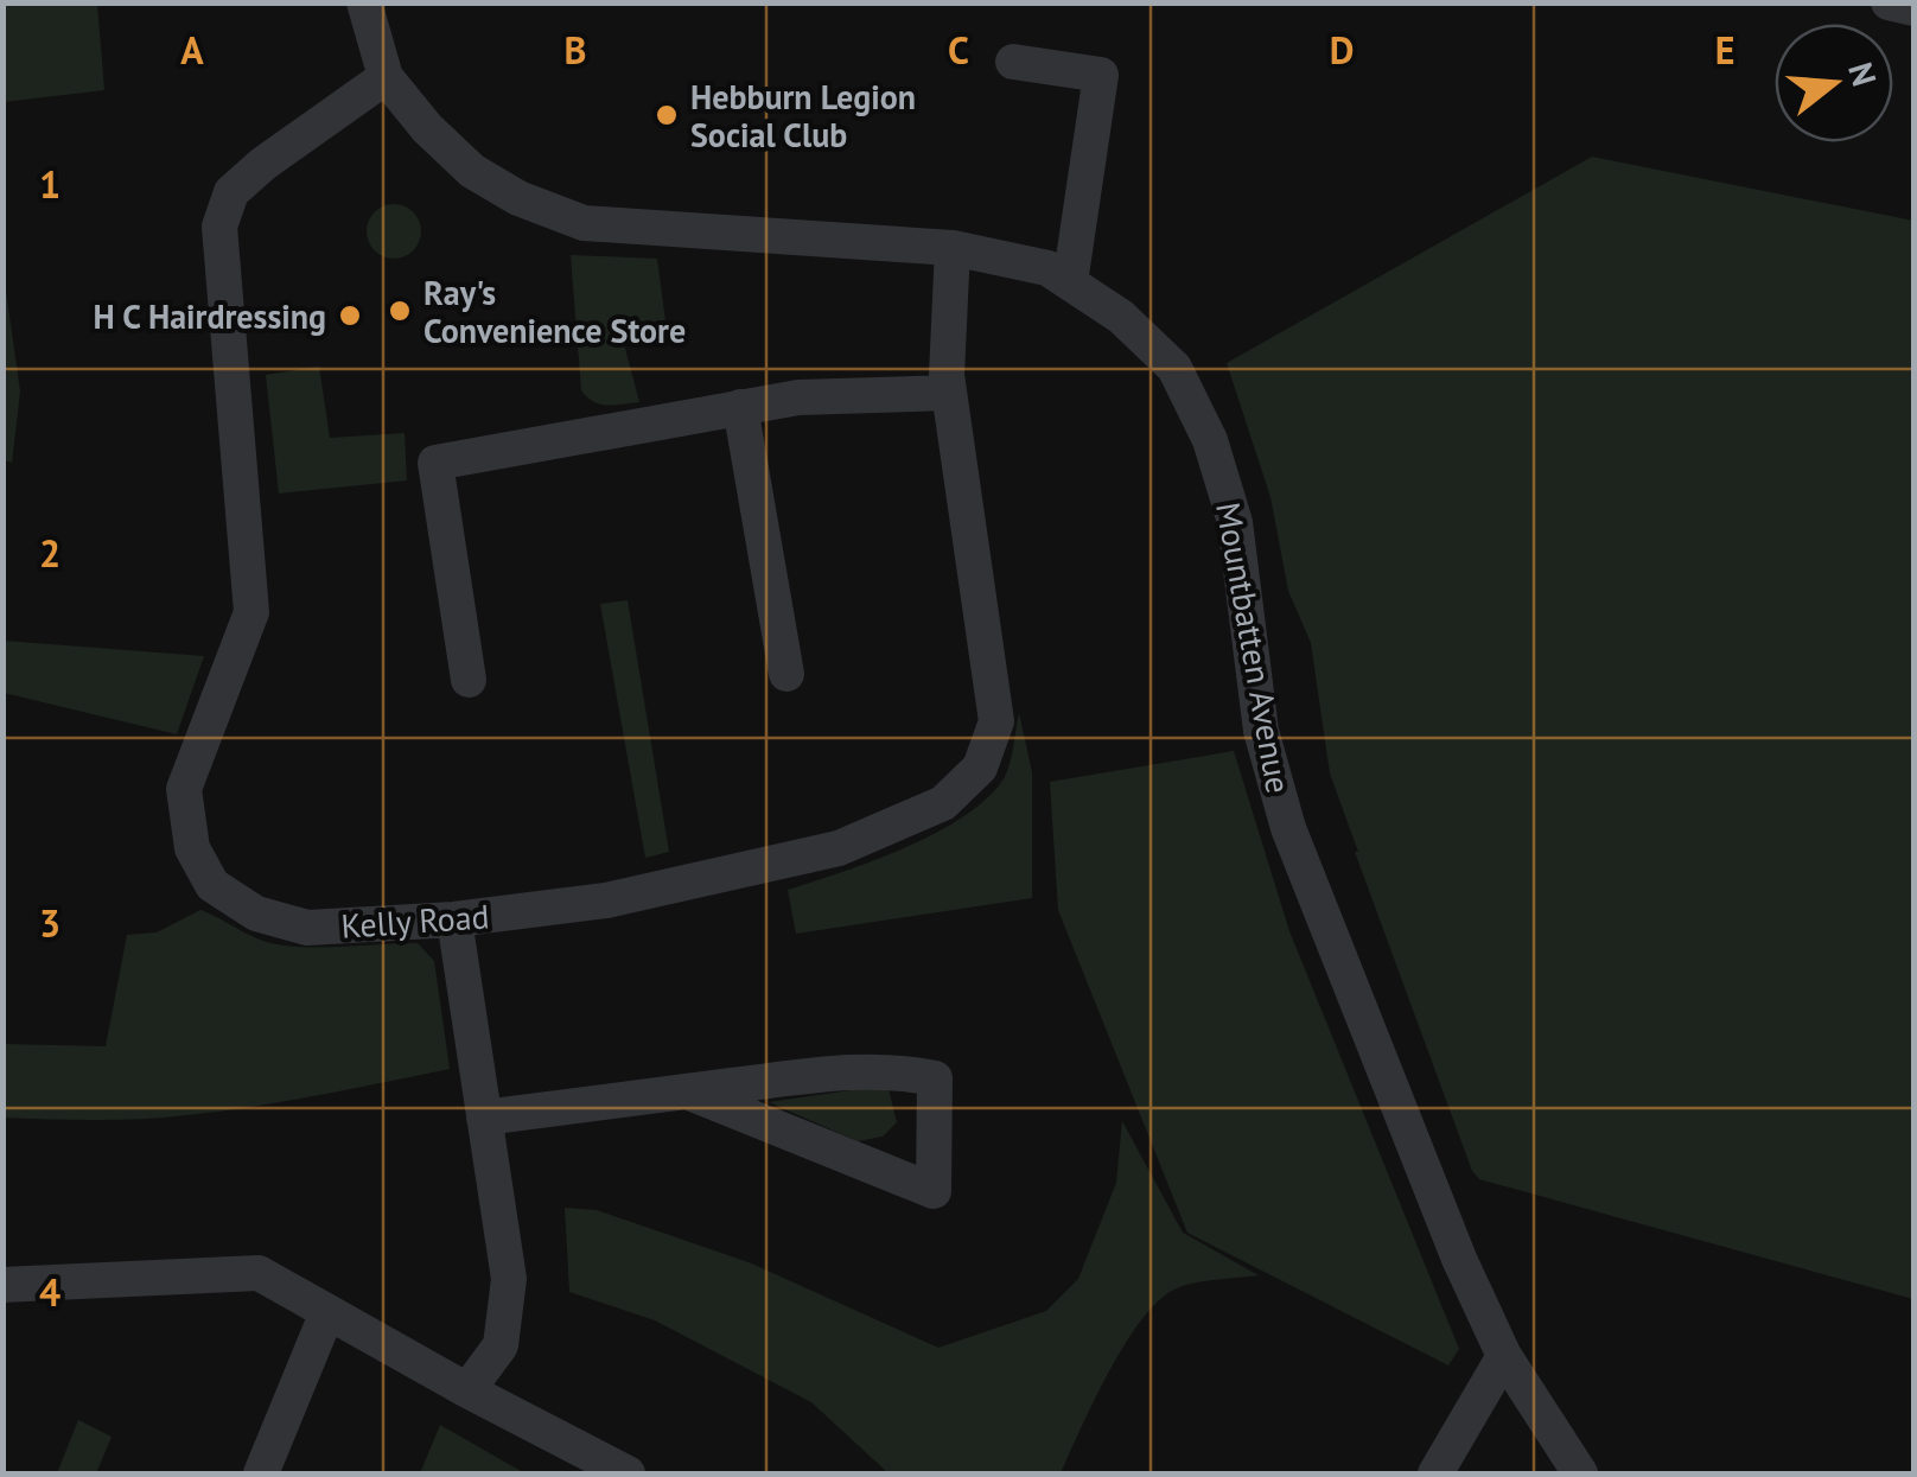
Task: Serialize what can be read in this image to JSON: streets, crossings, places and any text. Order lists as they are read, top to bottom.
{
  "streets": {
    "street": ["Mountbatten Avenue", "Kelly Road"]
  },
  "crossings": [
    ["Mountbatten Avenue", "Kelly Road"]
  ],
  "places": ["Hebburn Legion Social Club", "Ray's Convenience Store", "H C Hairdressing"],
  "north": "right",
  "grid": {
    "columns": [
      "A",
      "B",
      "C",
      "D",
      "E"
    ],
    "rows": [
      "1",
      "2",
      "3",
      "4"
    ]
  }
}
